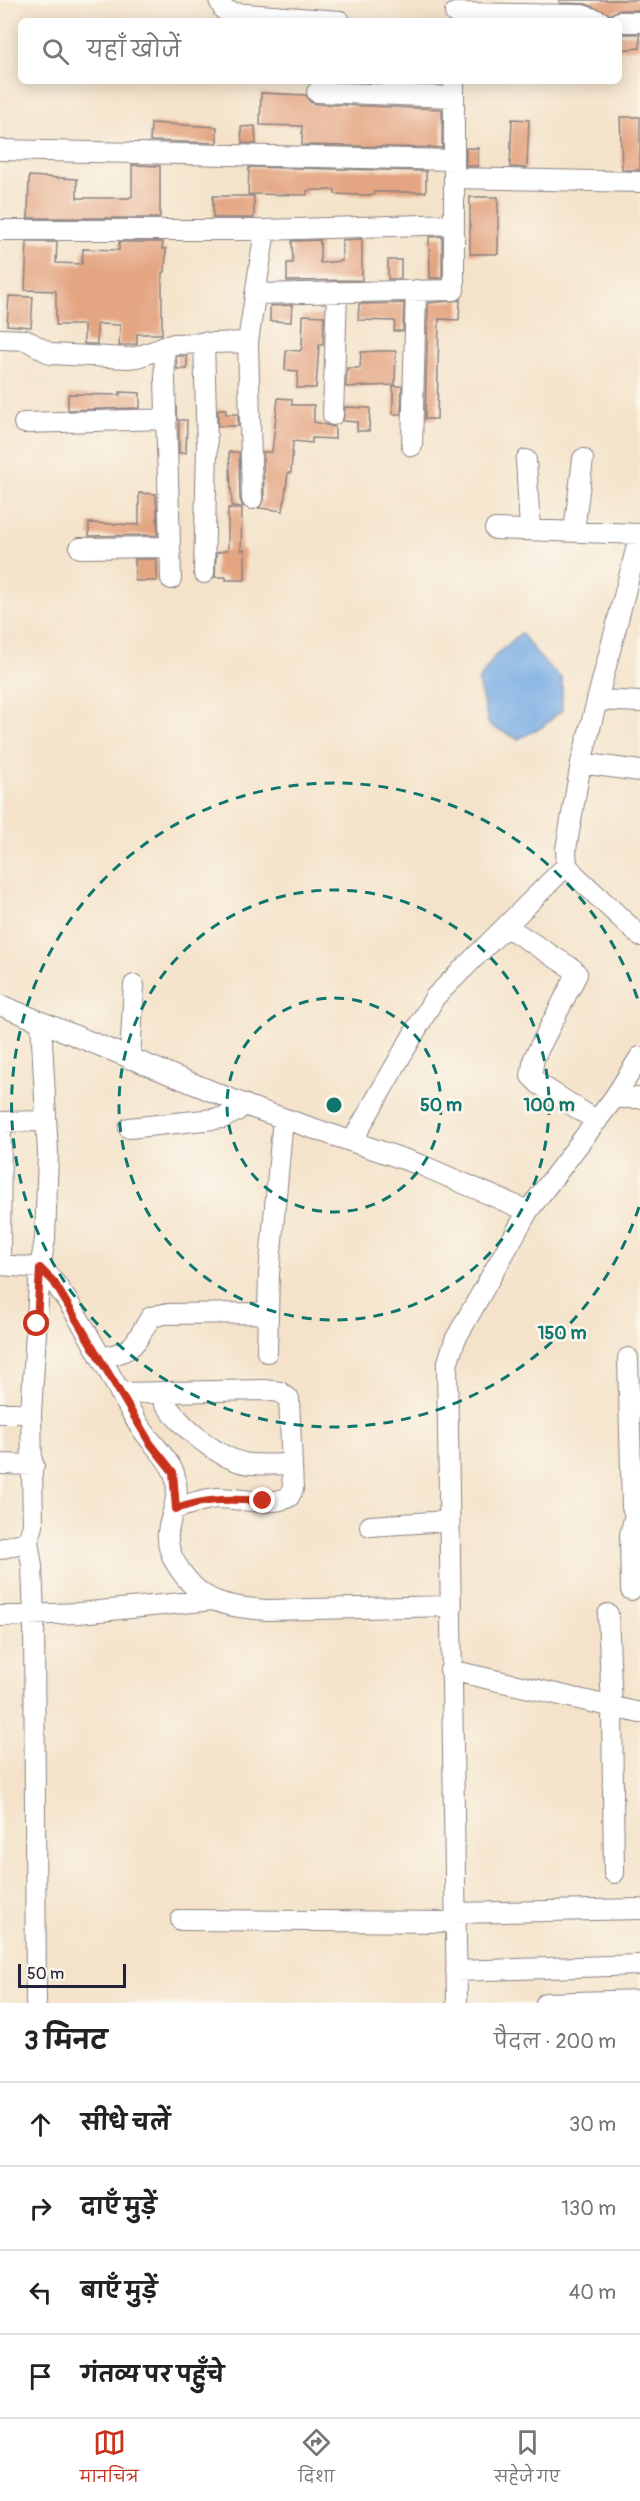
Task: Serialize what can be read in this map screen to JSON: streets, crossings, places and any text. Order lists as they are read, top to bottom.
{
  "scale_bar": "50 m",
  "page": {
    "search": "यहाँ खोजें",
    "scale": "50 m",
    "heading": ["3 मिनट", "पैदल · 200 m"],
    "list": [
      ["सीधे चलें", "30 m"],
      ["दाएँ मुड़ें", "130 m"],
      ["बाएँ मुड़ें", "40 m"],
      "गंतव्य पर पहुँचे"
    ],
    "nav": ["मानचित्र", "दिशा", "सहेजे गए"]
  },
  "rings": ["50 m", "100 m", "150 m"]
}
